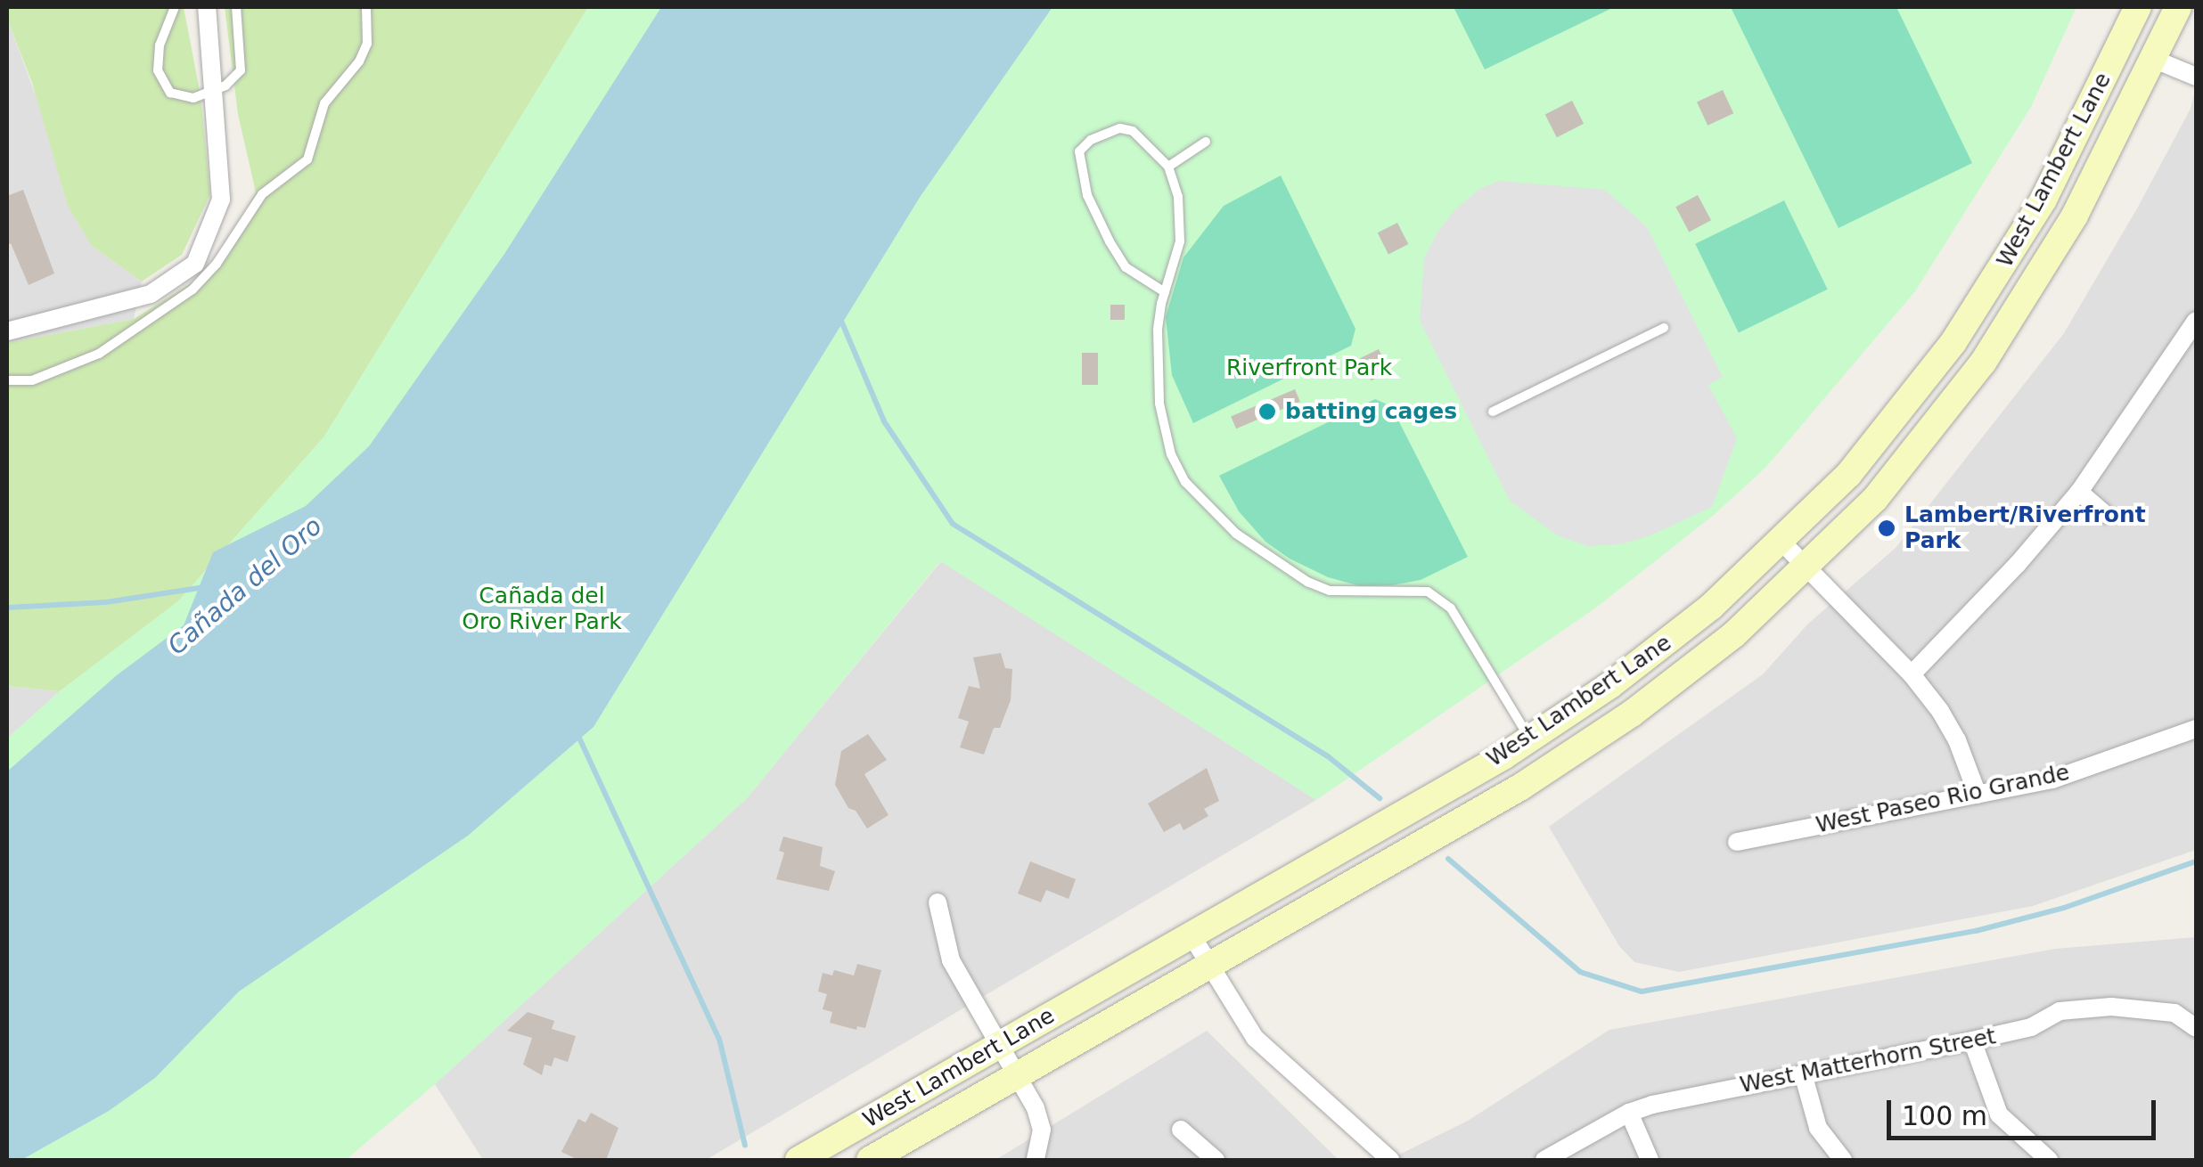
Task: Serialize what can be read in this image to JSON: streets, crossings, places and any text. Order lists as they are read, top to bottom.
{
  "streets": {
    "main road": ["West Lambert Lane"],
    "street": ["West Paseo Rio Grande", "West Matterhorn Street"]
  },
  "water": ["Cañada del Oro"],
  "parks": ["Riverfront Park", "Cañada del Oro River Park"],
  "places": ["batting cages", "Lambert/Riverfront Park"],
  "scale_bar": "100 m"
}
